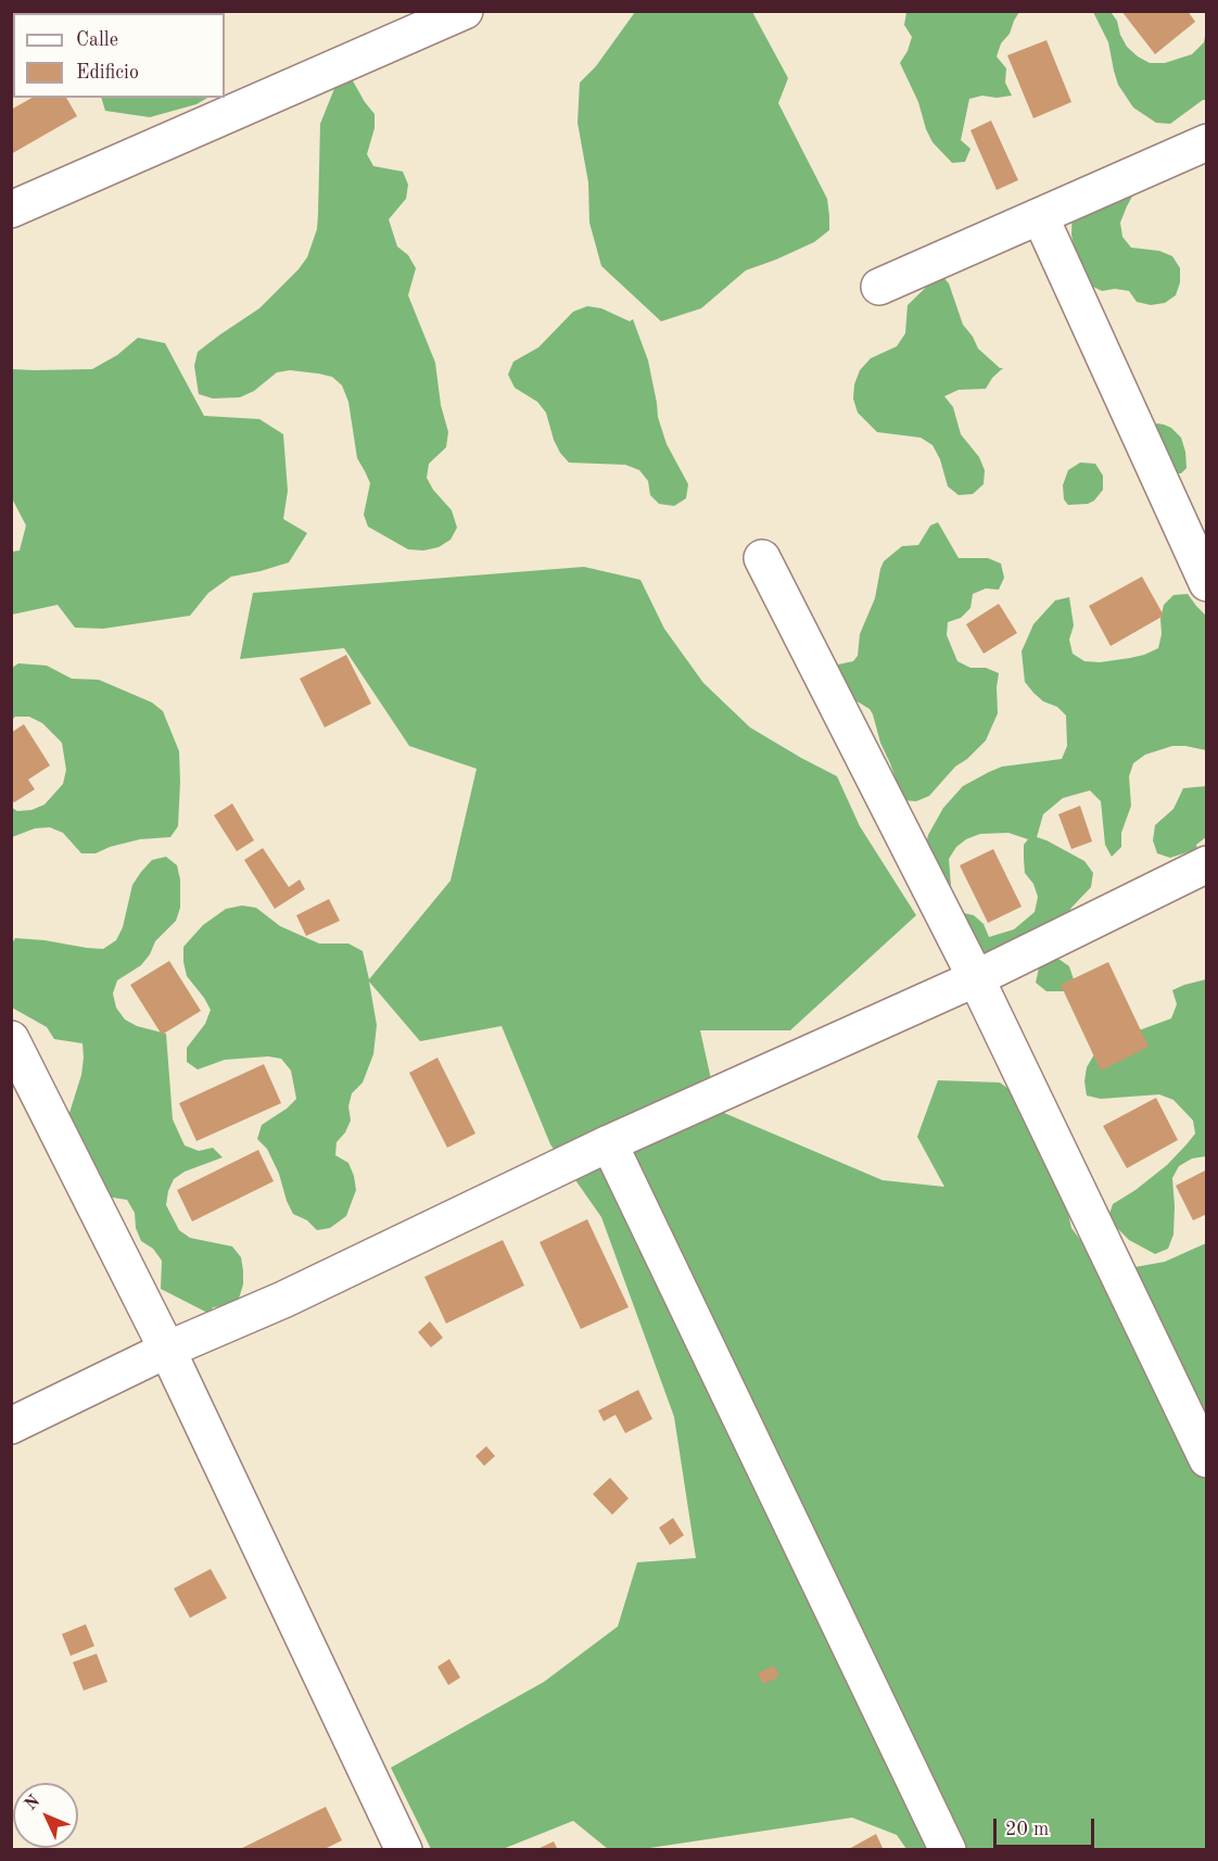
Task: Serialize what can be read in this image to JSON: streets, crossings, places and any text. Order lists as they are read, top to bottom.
{
  "legend": ["Calle", "Edificio"],
  "scale_bar": "20 m",
  "north": "top left"
}
